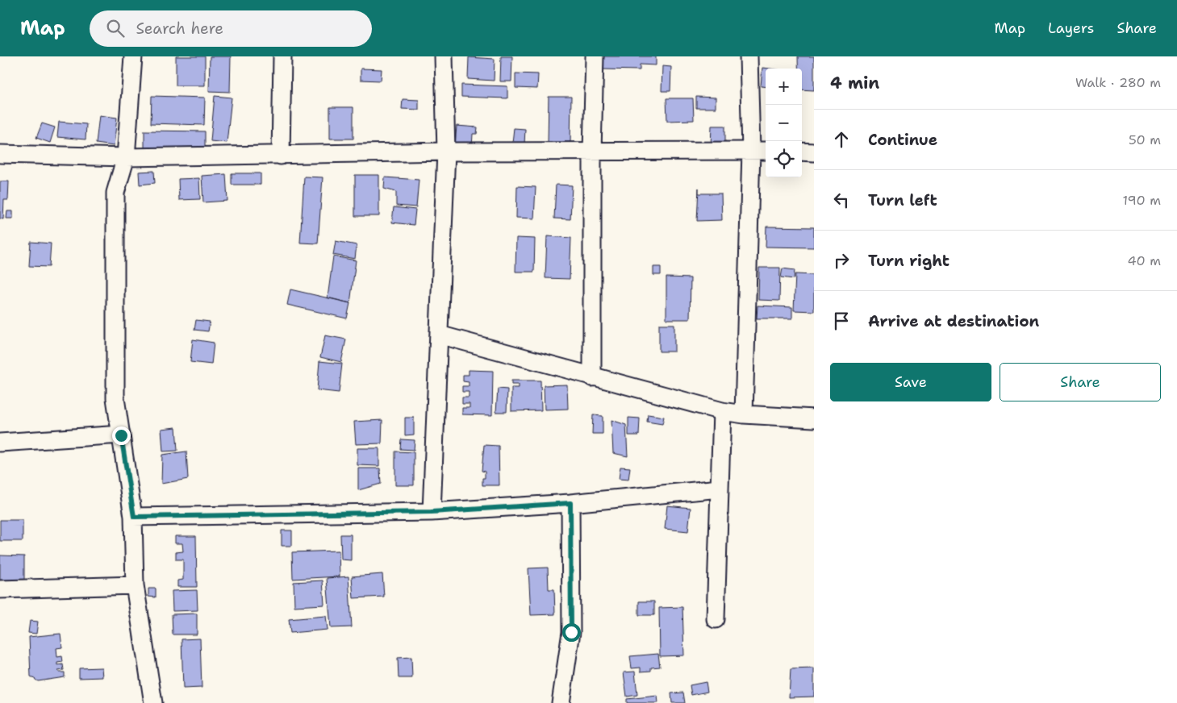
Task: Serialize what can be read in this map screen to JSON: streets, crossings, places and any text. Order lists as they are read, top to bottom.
{
  "page": {
    "header": "Map",
    "search": "Search here",
    "nav": ["Map", "Layers", "Share"],
    "heading": ["4 min", "Walk · 280 m"],
    "map_buttons": ["+", "−"],
    "list": [
      ["Continue", "50 m"],
      ["Turn left", "190 m"],
      ["Turn right", "40 m"],
      "Arrive at destination"
    ],
    "buttons": ["Save", "Share"]
  }
}
